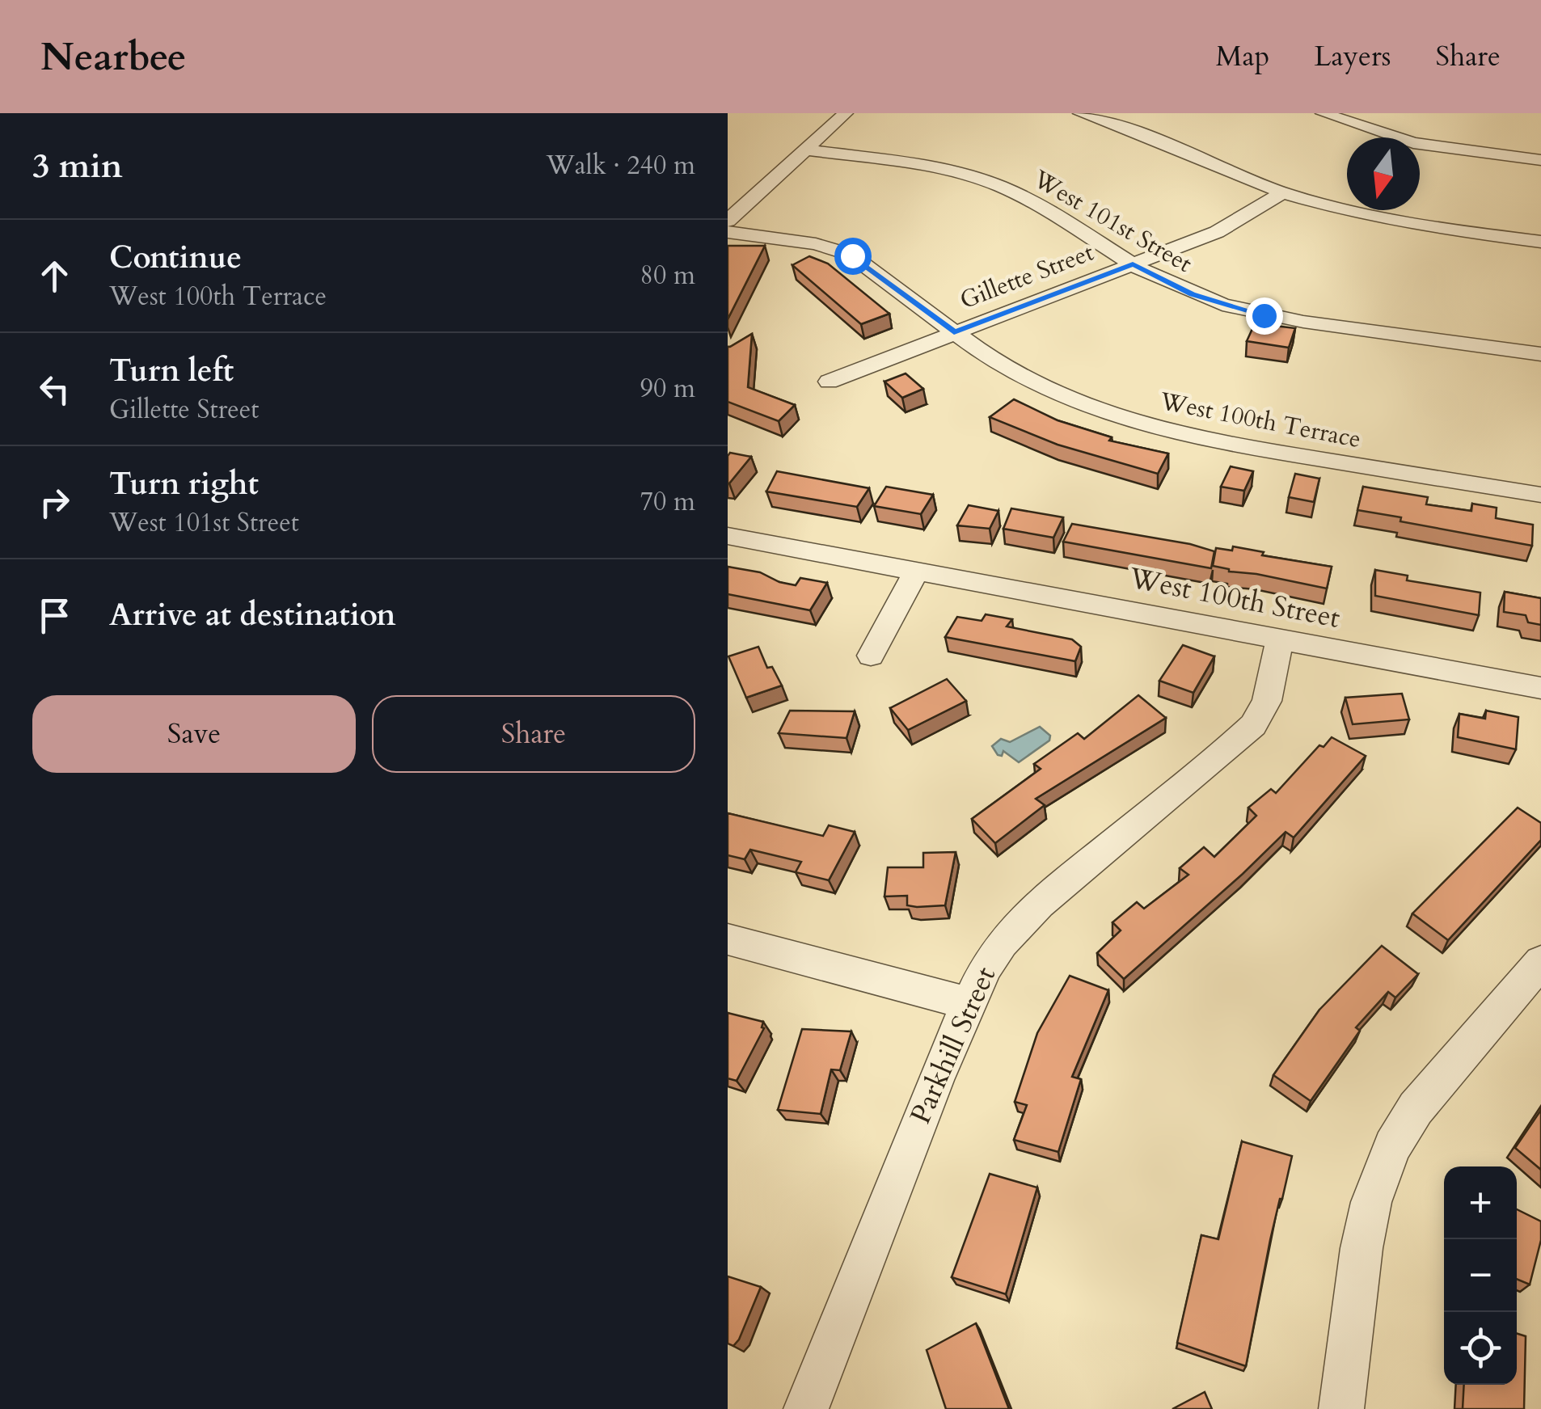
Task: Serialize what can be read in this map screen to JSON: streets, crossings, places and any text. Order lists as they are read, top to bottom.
{
  "streets": {
    "street": [
      "West 101st Street",
      "Gillette Street",
      "West 100th Terrace",
      "West 100th Street",
      "Parkhill Street"
    ]
  },
  "crossings": [
    ["West 101st Street", "Gillette Street"],
    ["Gillette Street", "West 100th Terrace"],
    ["West 100th Street", "Parkhill Street"]
  ],
  "north": "bottom",
  "page": {
    "header": "Nearbee",
    "nav": ["Map", "Layers", "Share"],
    "heading": ["3 min", "Walk · 240 m"],
    "list": [
      ["Continue", "West 100th Terrace", "80 m"],
      ["Turn left", "Gillette Street", "90 m"],
      ["Turn right", "West 101st Street", "70 m"],
      "Arrive at destination"
    ],
    "buttons": ["Save", "Share"],
    "map_buttons": ["+", "−"]
  }
}
